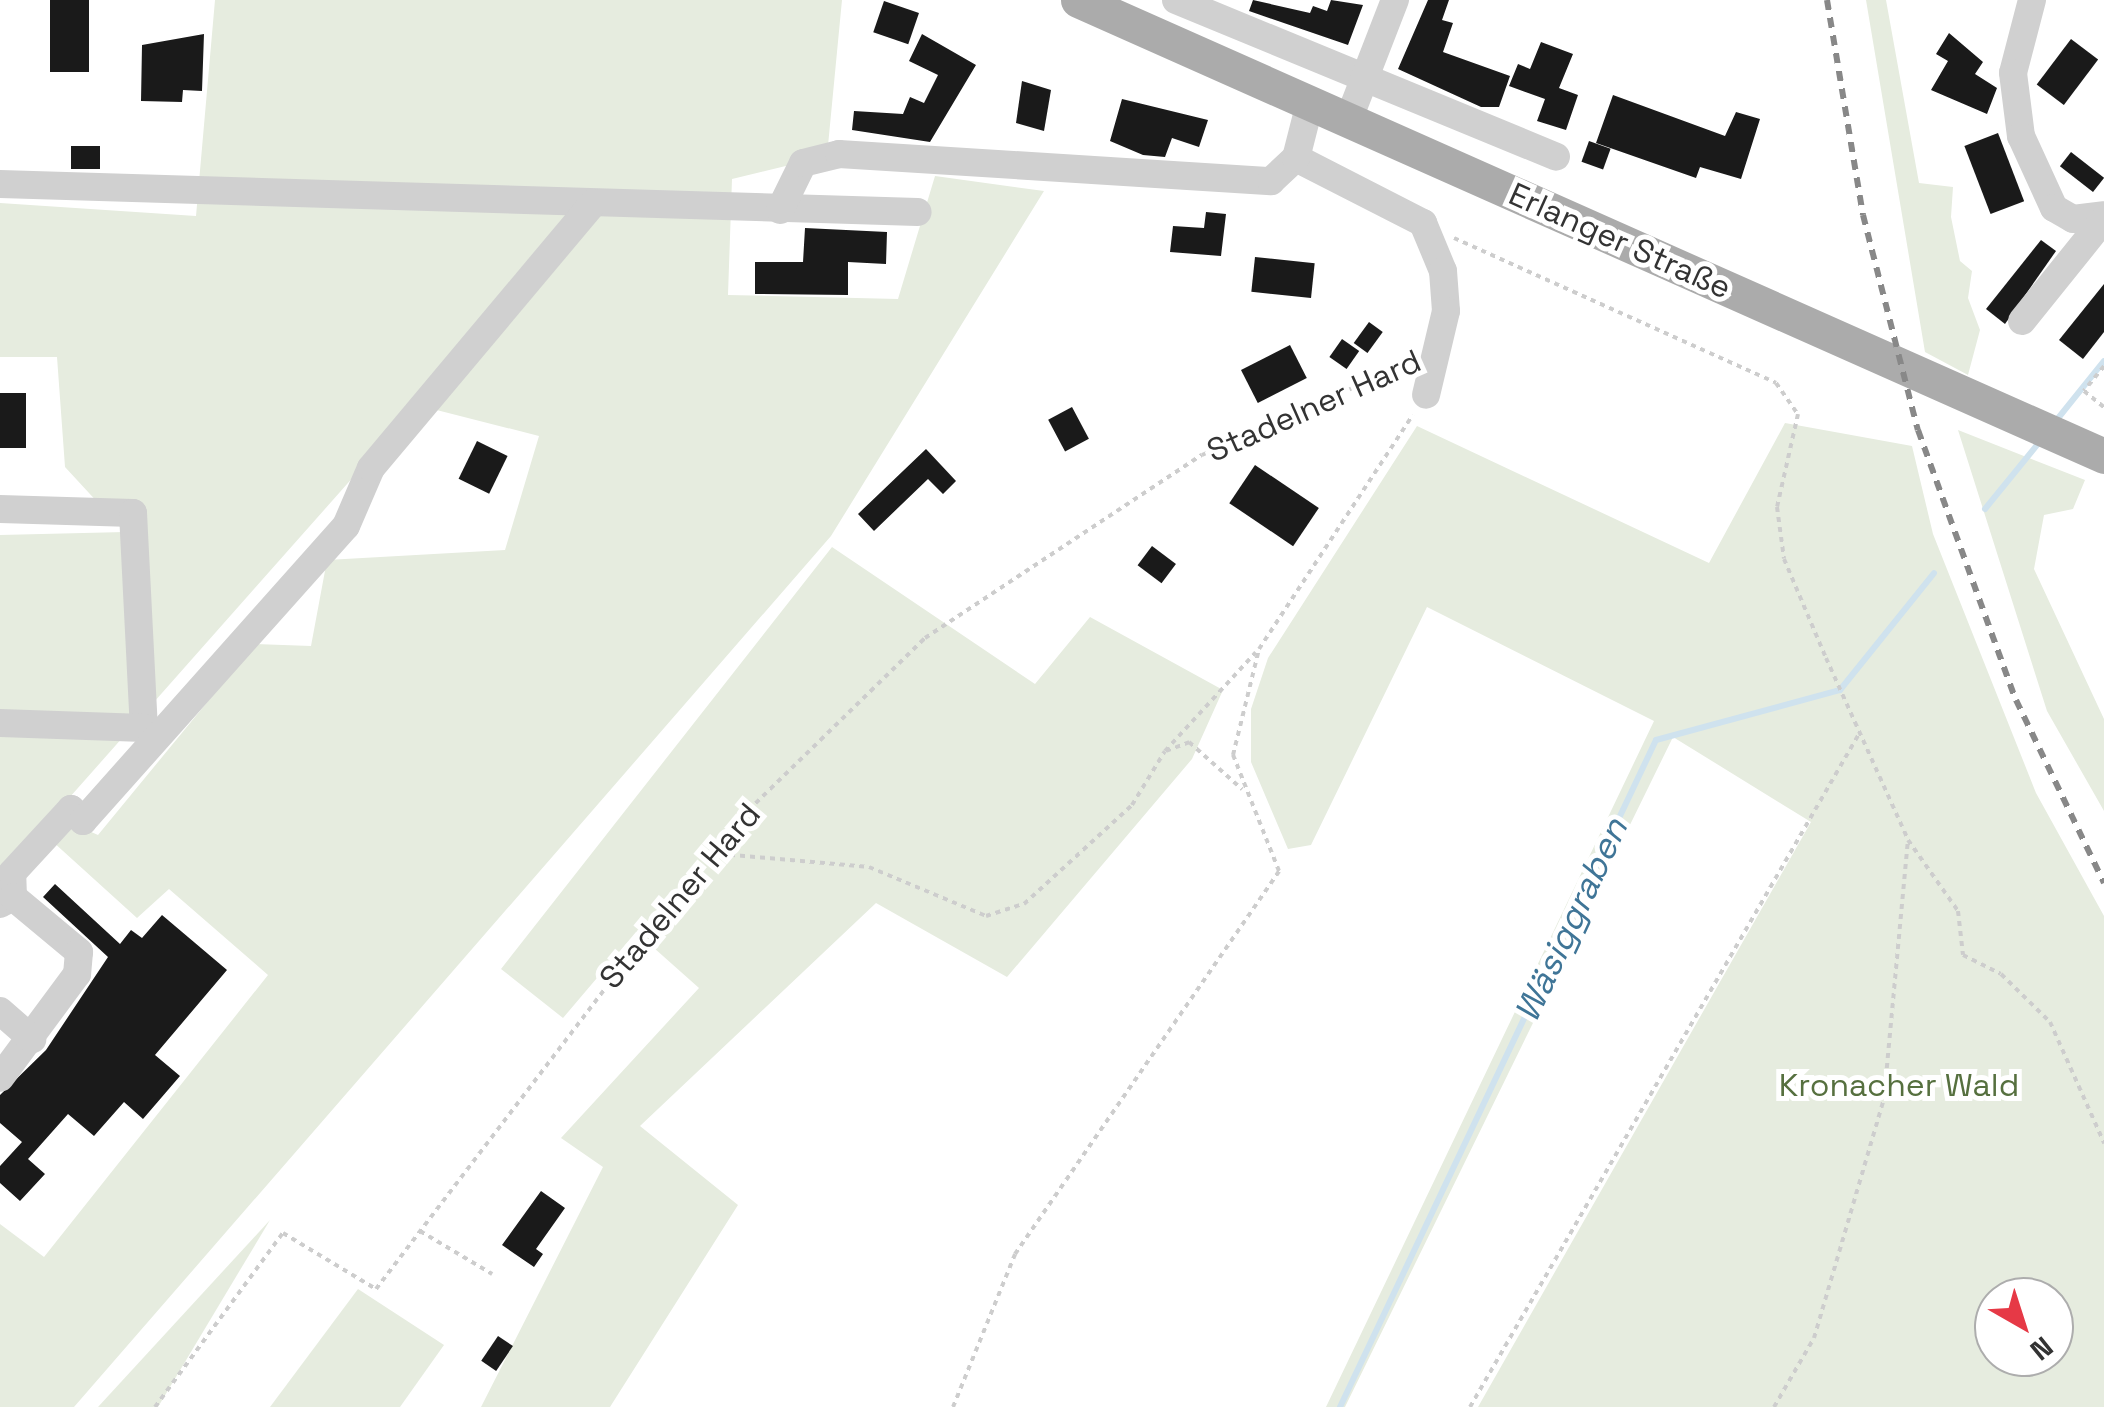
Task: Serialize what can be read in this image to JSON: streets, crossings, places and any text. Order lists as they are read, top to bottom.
{
  "streets": {
    "main road": ["Erlanger Straße"],
    "street": ["Stadelner Hard"]
  },
  "water": ["Wäsiggraben"],
  "parks": ["Kronacher Wald"],
  "north": "bottom right"
}
